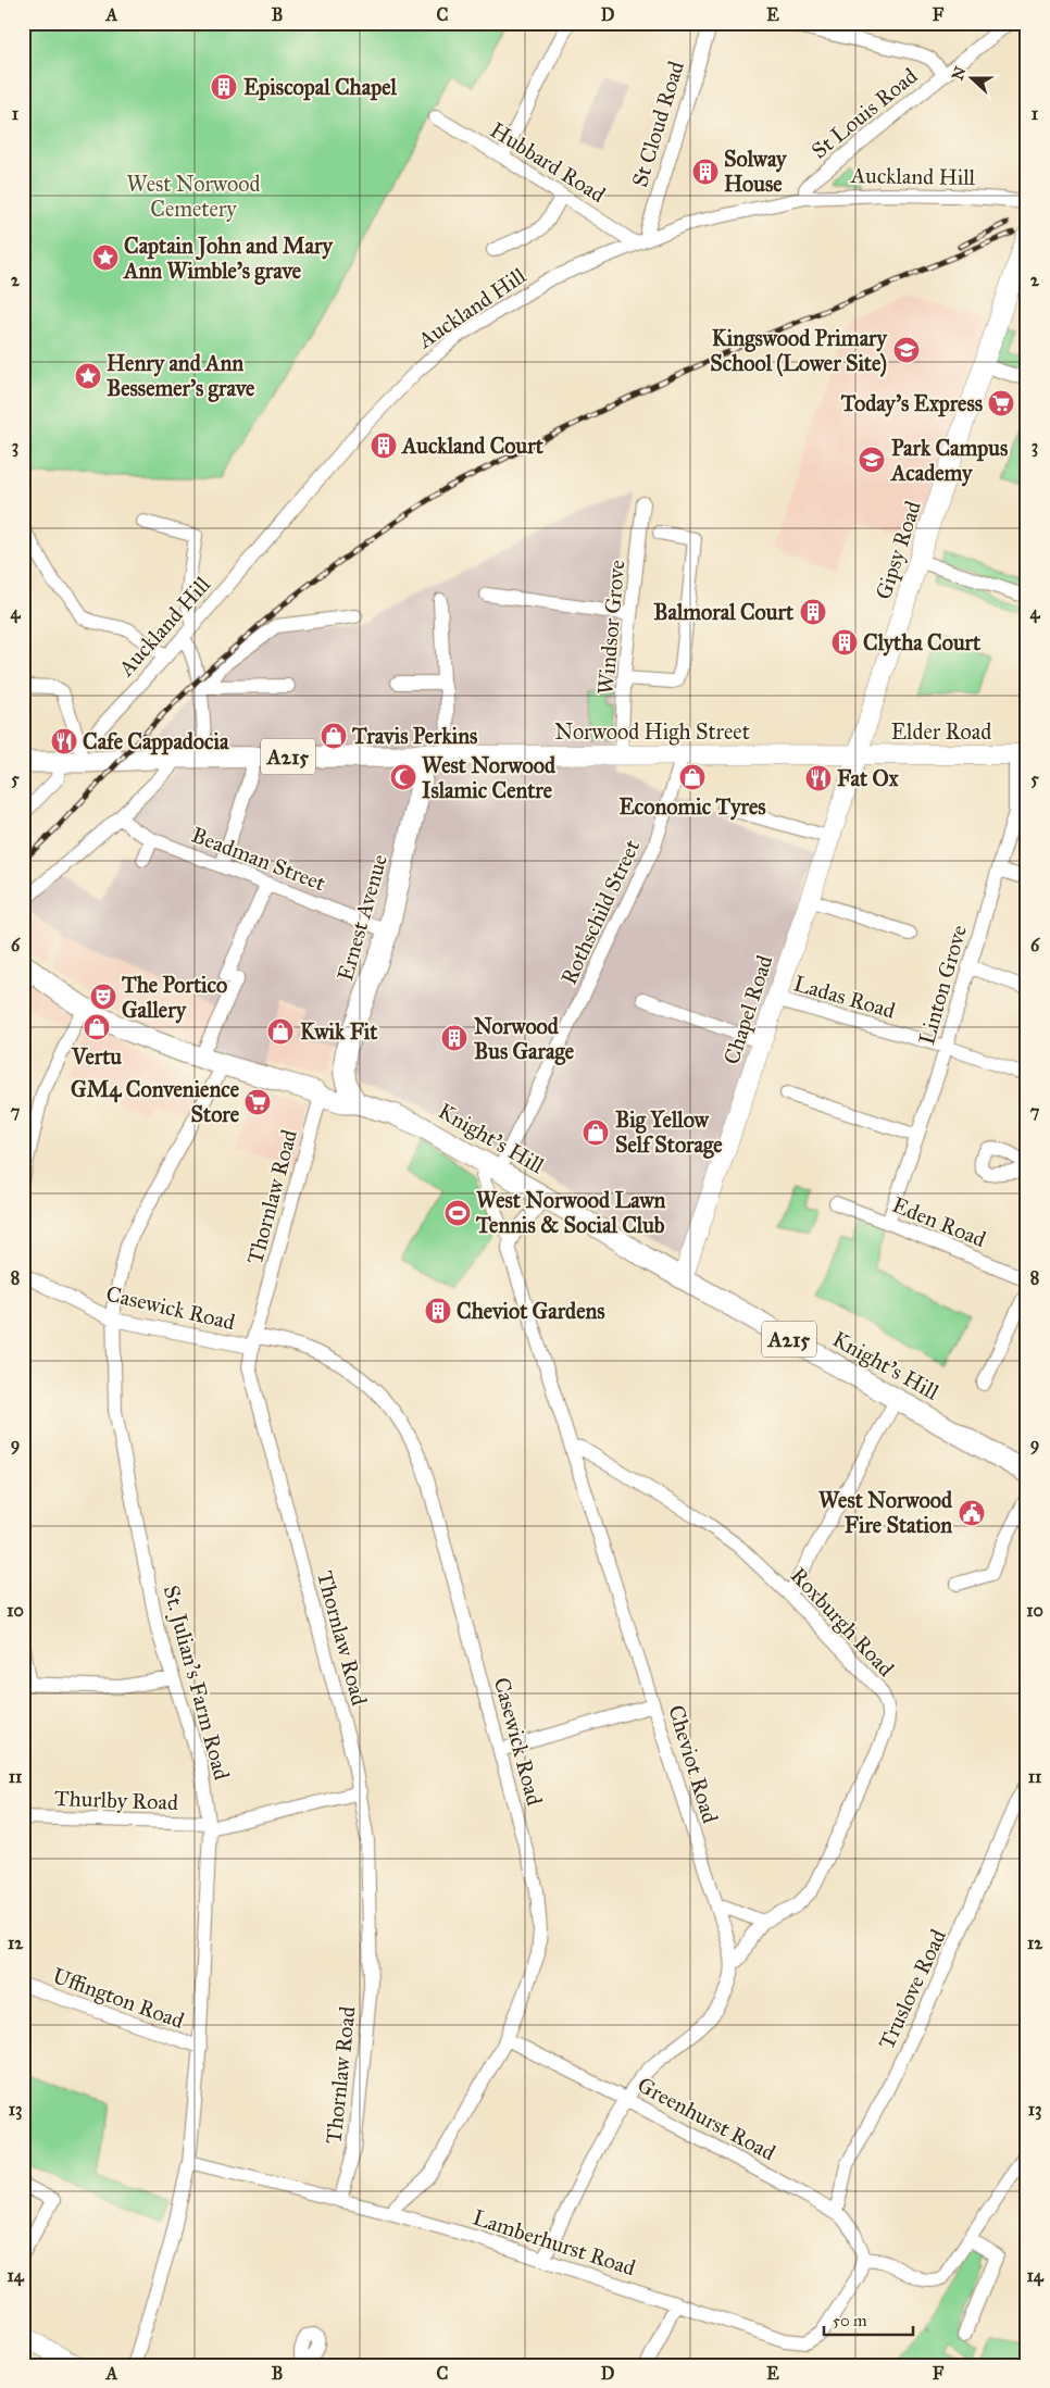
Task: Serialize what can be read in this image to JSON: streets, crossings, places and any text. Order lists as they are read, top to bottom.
{
  "streets": {
    "main road": ["A215", "Ernest Avenue", "Knight's Hill"],
    "street": [
      "St Louis Road",
      "St Cloud Road",
      "Hubbard Road",
      "Auckland Hill",
      "Gipsy Road",
      "Windsor Grove",
      "Norwood High Street",
      "Elder Road",
      "Beadman Street",
      "Rothschild Street",
      "Linton Grove",
      "Ladas Road",
      "Chapel Road",
      "Thornlaw Road",
      "Eden Road",
      "Casewick Road",
      "Roxburgh Road",
      "St. Julian's Farm Road",
      "Cheviot Road",
      "Thurlby Road",
      "Truslove Road",
      "Uffington Road",
      "Greenhurst Road",
      "Lamberhurst Road"
    ]
  },
  "crossings": [
    ["St Louis Road", "Auckland Hill"],
    ["St Cloud Road", "Hubbard Road"],
    ["St Cloud Road", "Auckland Hill"],
    ["Hubbard Road", "Auckland Hill"],
    ["Auckland Hill", "A215"],
    ["Gipsy Road", "Norwood High Street"],
    ["Gipsy Road", "Elder Road"],
    ["Gipsy Road", "Chapel Road"],
    ["Windsor Grove", "Norwood High Street"],
    ["Norwood High Street", "Elder Road"],
    ["Norwood High Street", "A215"],
    ["Norwood High Street", "Rothschild Street"],
    ["Norwood High Street", "Chapel Road"],
    ["Elder Road", "Linton Grove"],
    ["Elder Road", "Chapel Road"],
    ["Beadman Street", "Ernest Avenue"],
    ["Rothschild Street", "Knight's Hill"],
    ["Rothschild Street", "Cheviot Road"],
    ["Ernest Avenue", "Knight's Hill"],
    ["Ernest Avenue", "Thornlaw Road"],
    ["Linton Grove", "Ladas Road"],
    ["Linton Grove", "Eden Road"],
    ["Ladas Road", "Chapel Road"],
    ["Chapel Road", "Knight's Hill"],
    ["Knight's Hill", "Thornlaw Road"],
    ["Knight's Hill", "St. Julian's Farm Road"],
    ["Knight's Hill", "Cheviot Road"],
    ["Thornlaw Road", "Casewick Road"],
    ["Thornlaw Road", "Thurlby Road"],
    ["Thornlaw Road", "Lamberhurst Road"],
    ["Casewick Road", "St. Julian's Farm Road"],
    ["Casewick Road", "Greenhurst Road"],
    ["Casewick Road", "Lamberhurst Road"],
    ["Roxburgh Road", "Cheviot Road"],
    ["St. Julian's Farm Road", "Thurlby Road"],
    ["St. Julian's Farm Road", "Uffington Road"],
    ["St. Julian's Farm Road", "Lamberhurst Road"],
    ["Cheviot Road", "Greenhurst Road"],
    ["Cheviot Road", "Lamberhurst Road"],
    ["Truslove Road", "Greenhurst Road"],
    ["Greenhurst Road", "Lamberhurst Road"]
  ],
  "parks": ["West Norwood Cemetery"],
  "places": {
    "building": [
      "Episcopal Chapel",
      "Solway House",
      "Auckland Court",
      "Balmoral Court",
      "Clytha Court",
      "Norwood Bus Garage",
      "Cheviot Gardens"
    ],
    "place": ["Captain John and Mary Ann Wimble's grave", "Henry and Ann Bessemer's grave"],
    "school or university": ["Kingswood Primary School (Lower Site)", "Park Campus Academy"],
    "supermarket": ["Today's Express", "GM4 Convenience Store"],
    "shop": [
      "Travis Perkins",
      "Economic Tyres",
      "Vertu",
      "Kwik Fit",
      "Big Yellow Self Storage"
    ],
    "restaurant": ["Cafe Cappadocia", "Fat Ox"],
    "mosque": ["West Norwood Islamic Centre"],
    "theatre": ["The Portico Gallery"],
    "sports": ["West Norwood Lawn Tennis & Social Club"],
    "public building": ["West Norwood Fire Station"]
  },
  "scale_bar": "50 m",
  "north": "left",
  "grid": {
    "columns": [
      "A",
      "B",
      "C",
      "D",
      "E",
      "F"
    ],
    "rows": [
      "1",
      "2",
      "3",
      "4",
      "5",
      "6",
      "7",
      "8",
      "9",
      "10",
      "11",
      "12",
      "13",
      "14"
    ]
  }
}
